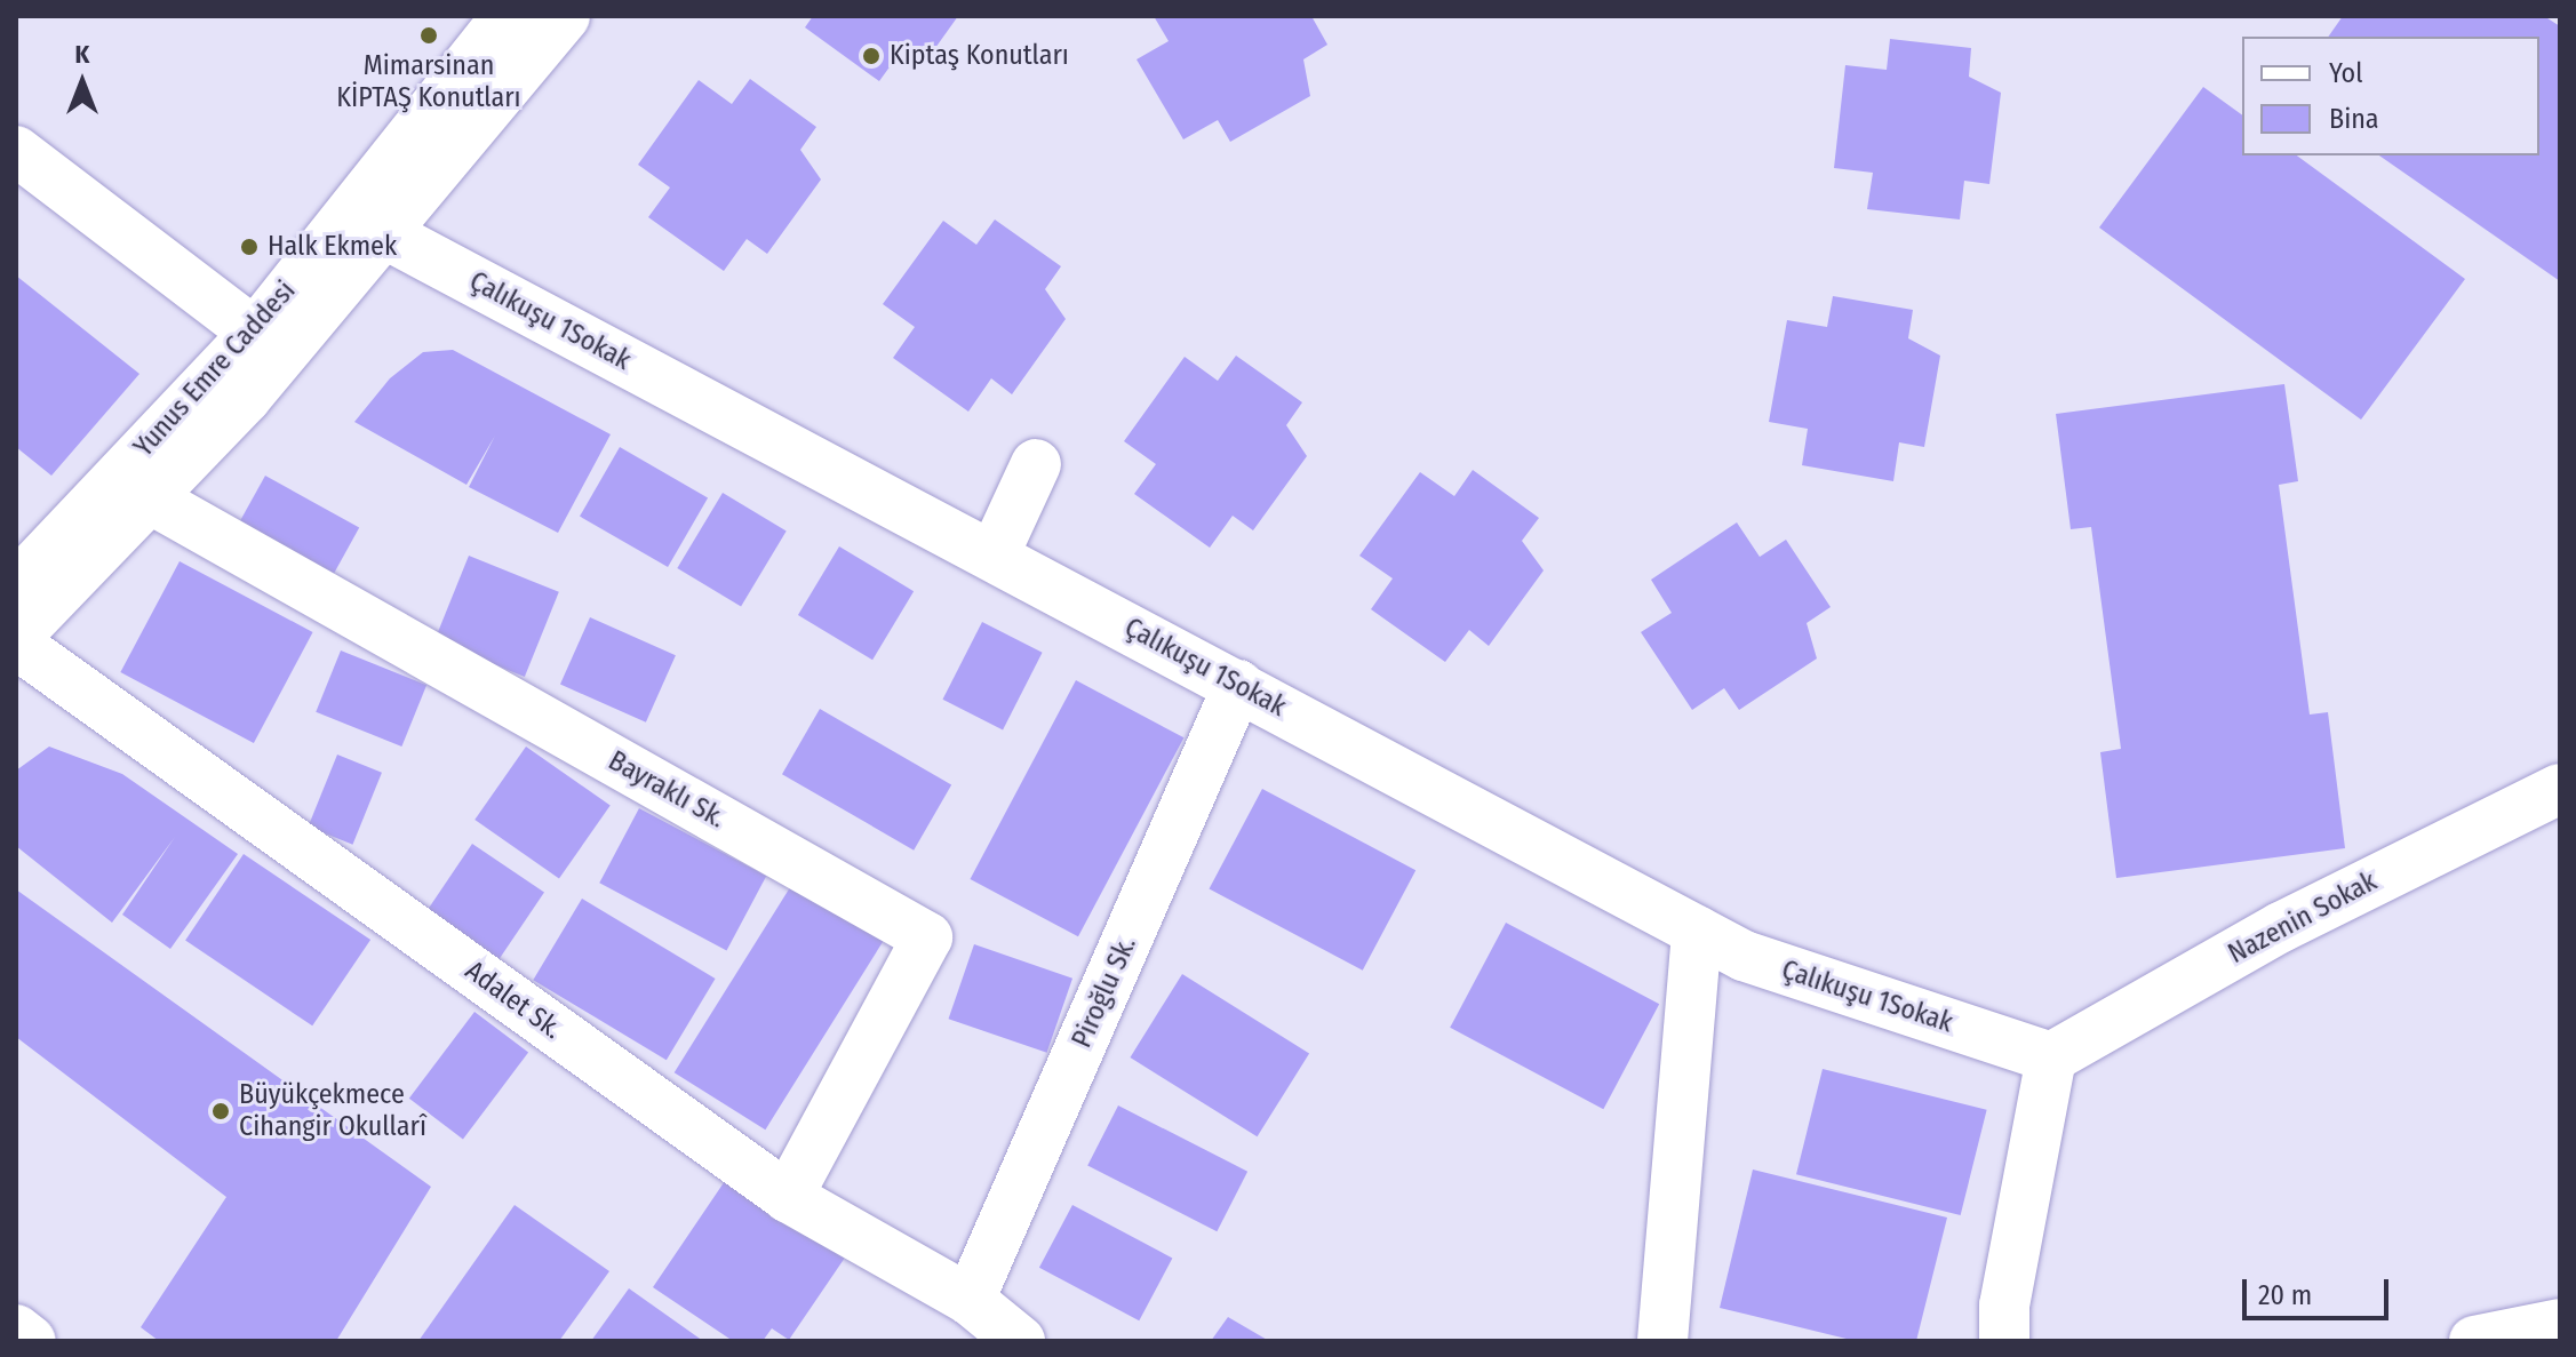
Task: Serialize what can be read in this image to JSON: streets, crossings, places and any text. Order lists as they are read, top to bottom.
{
  "streets": {
    "street": [
      "Çalıkuşu 1Sokak",
      "Yunus Emre Caddesi",
      "Bayraklı Sk.",
      "Nazenin Sokak",
      "Piroğlu Sk.",
      "Adalet Sk."
    ]
  },
  "crossings": [
    ["Çalıkuşu 1Sokak", "Nazenin Sokak"],
    ["Çalıkuşu 1Sokak", "Piroğlu Sk."],
    ["Bayraklı Sk.", "Adalet Sk."],
    ["Piroğlu Sk.", "Adalet Sk."]
  ],
  "places": [
    "Mimarsinan KİPTAŞ Konutları",
    "Kiptaş Konutları",
    "Halk Ekmek",
    "Büyükçekmece Cihangir Okullarî"
  ],
  "legend": ["Yol", "Bina"],
  "scale_bar": "20 m",
  "north": "top"
}
